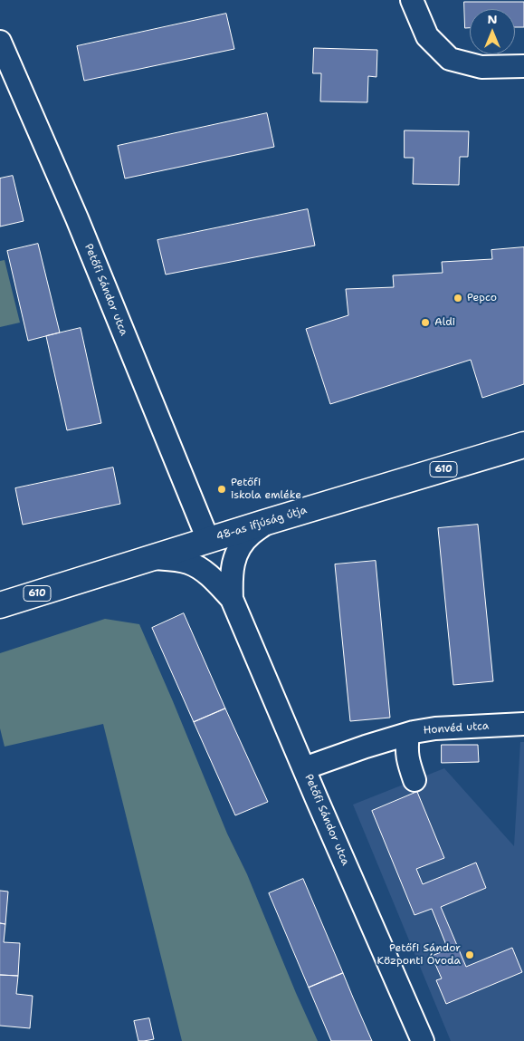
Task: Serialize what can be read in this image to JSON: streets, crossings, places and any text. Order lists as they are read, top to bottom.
{
  "streets": {
    "main road": ["610", "48-as ifjúság útja"],
    "street": ["Petőfi Sándor utca", "Honvéd utca"]
  },
  "crossings": [
    ["Petőfi Sándor utca", "48-as ifjúság útja"]
  ],
  "places": [
    "Pepco",
    "Aldi",
    "Petőfi iskola emléke",
    "Petőfi Sándor Központi Óvoda"
  ],
  "north": "top"
}
